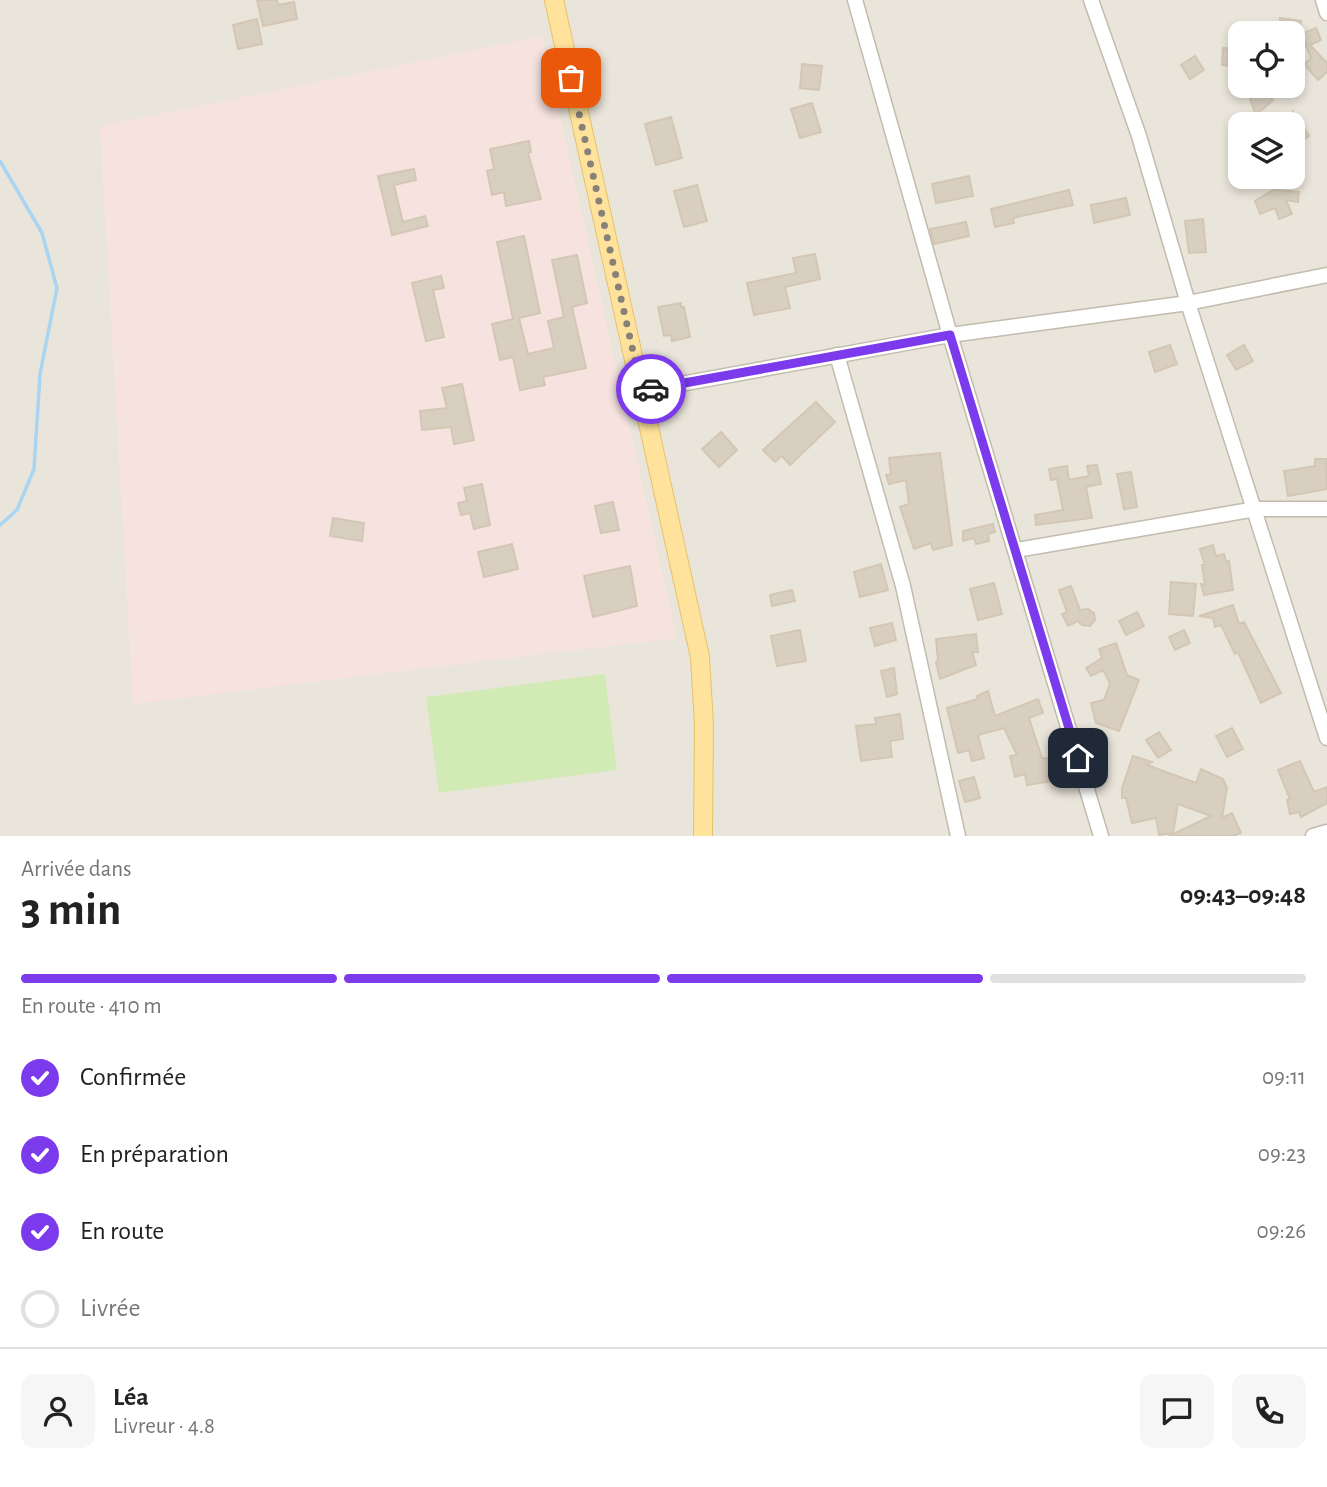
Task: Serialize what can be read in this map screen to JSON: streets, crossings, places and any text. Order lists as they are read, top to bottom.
{
  "page": {
    "heading": ["3 min", "Arrivée dans", "09:43–09:48"],
    "panel": ["Léa", "Livreur · 4.8"],
    "bar": "En route · 410 m",
    "list": [
      ["Confirmée", "09:11"],
      ["En préparation", "09:23"],
      ["En route", "09:26"],
      "Livrée"
    ]
  }
}
